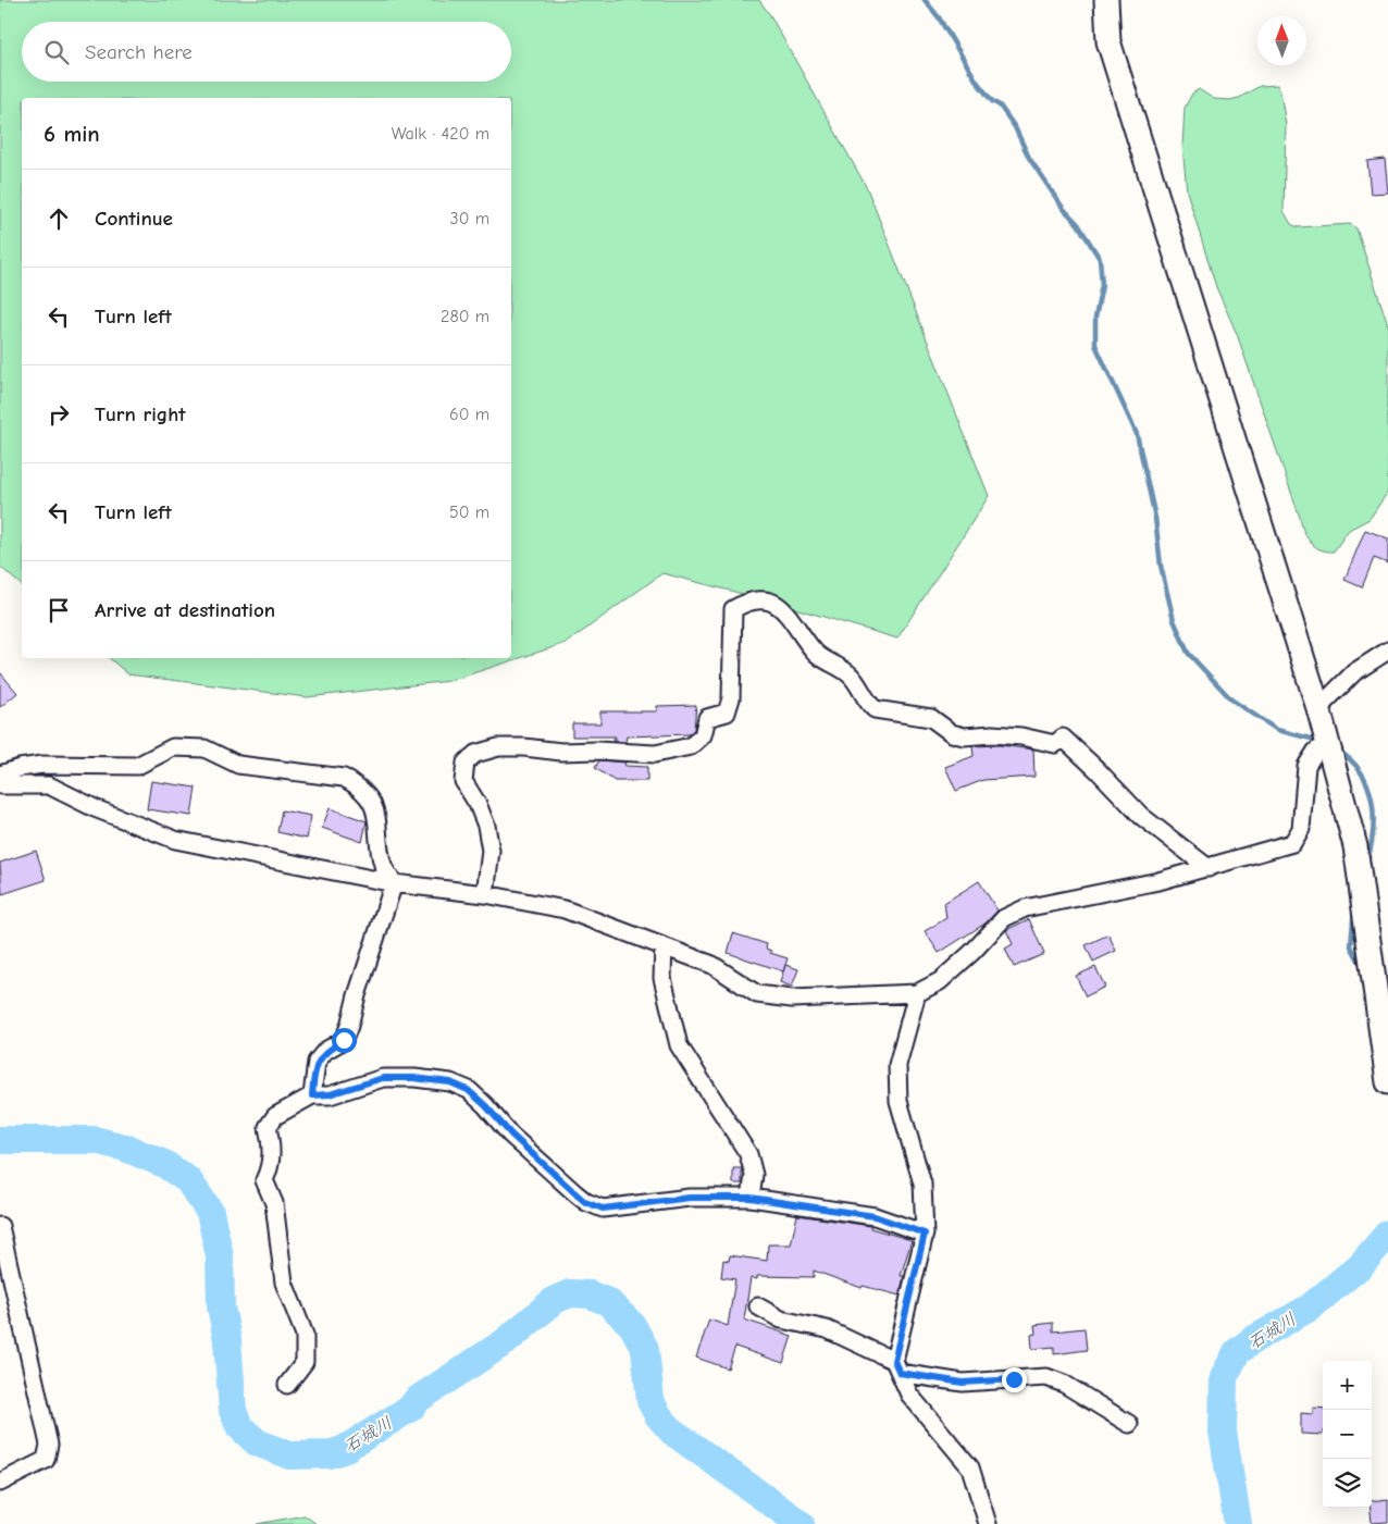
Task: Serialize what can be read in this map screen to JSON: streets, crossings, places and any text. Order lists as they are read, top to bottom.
{
  "water": ["石城川"],
  "north": "top",
  "page": {
    "search": "Search here",
    "heading": ["6 min", "Walk · 420 m"],
    "list": [
      ["Continue", "30 m"],
      ["Turn left", "280 m"],
      ["Turn right", "60 m"],
      ["Turn left", "50 m"],
      "Arrive at destination"
    ],
    "map_buttons": ["+", "−"]
  }
}
